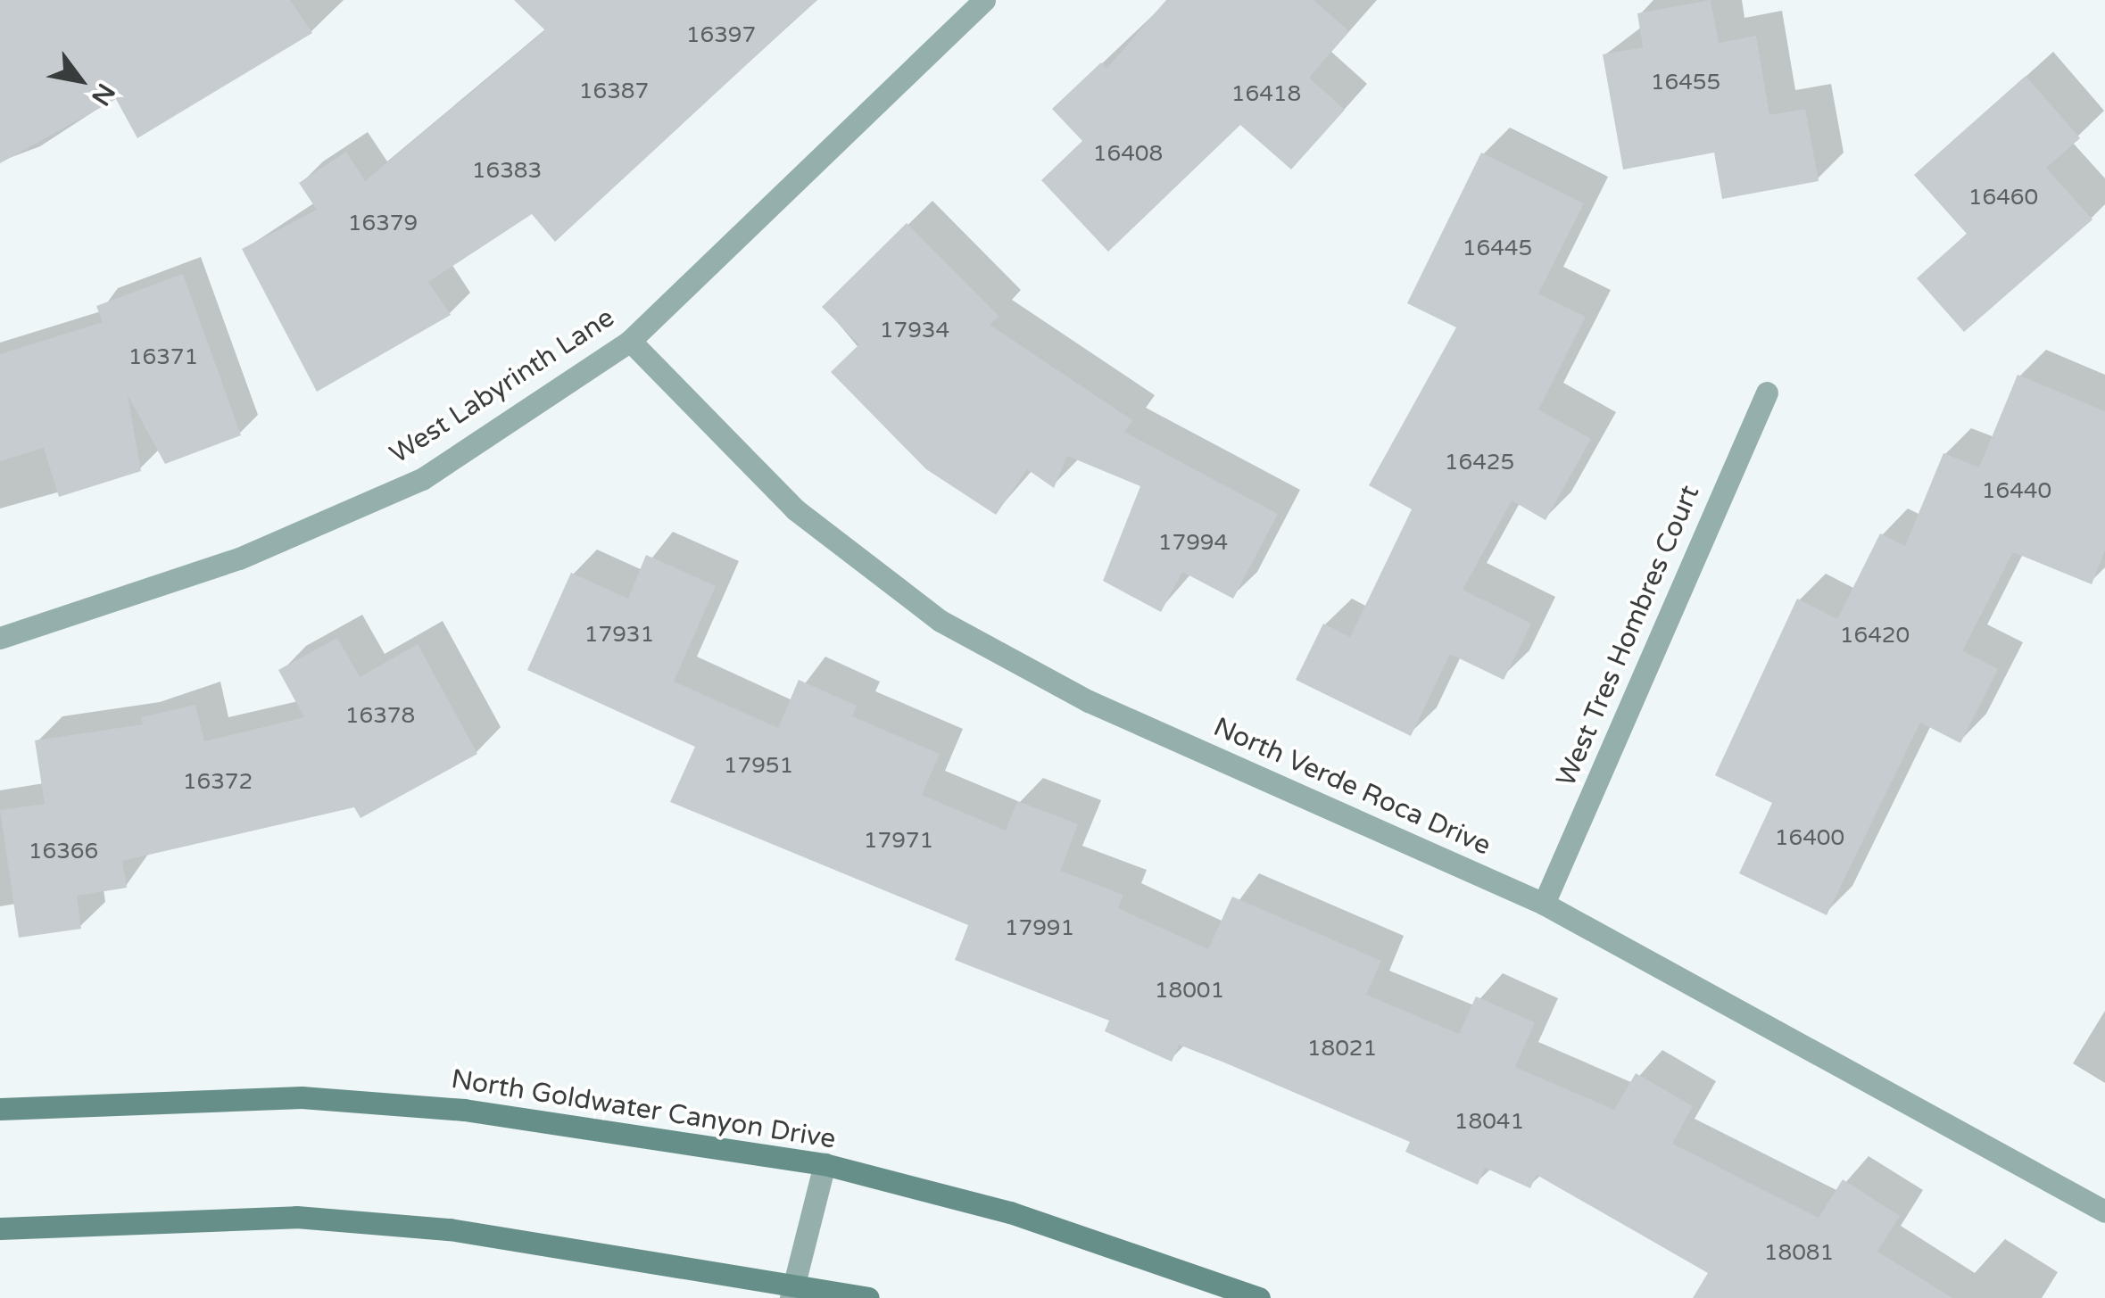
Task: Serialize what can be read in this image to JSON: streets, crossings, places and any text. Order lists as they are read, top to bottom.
{
  "streets": {
    "street": [
      "West Labyrinth Lane",
      "West Tres Hombres Court",
      "North Verde Roca Drive",
      "North Goldwater Canyon Drive"
    ]
  },
  "crossings": [
    ["West Labyrinth Lane", "North Verde Roca Drive"],
    ["West Tres Hombres Court", "North Verde Roca Drive"]
  ],
  "house_numbers": [
    "16397",
    "16455",
    "16387",
    "16418",
    "16408",
    "16383",
    "16460",
    "16379",
    "16445",
    "17934",
    "16371",
    "16425",
    "16440",
    "17994",
    "17931",
    "16420",
    "16378",
    "17951",
    "16372",
    "16400",
    "17971",
    "16366",
    "17991",
    "18001",
    "18021",
    "18041",
    "18081"
  ],
  "north": "bottom right"
}
